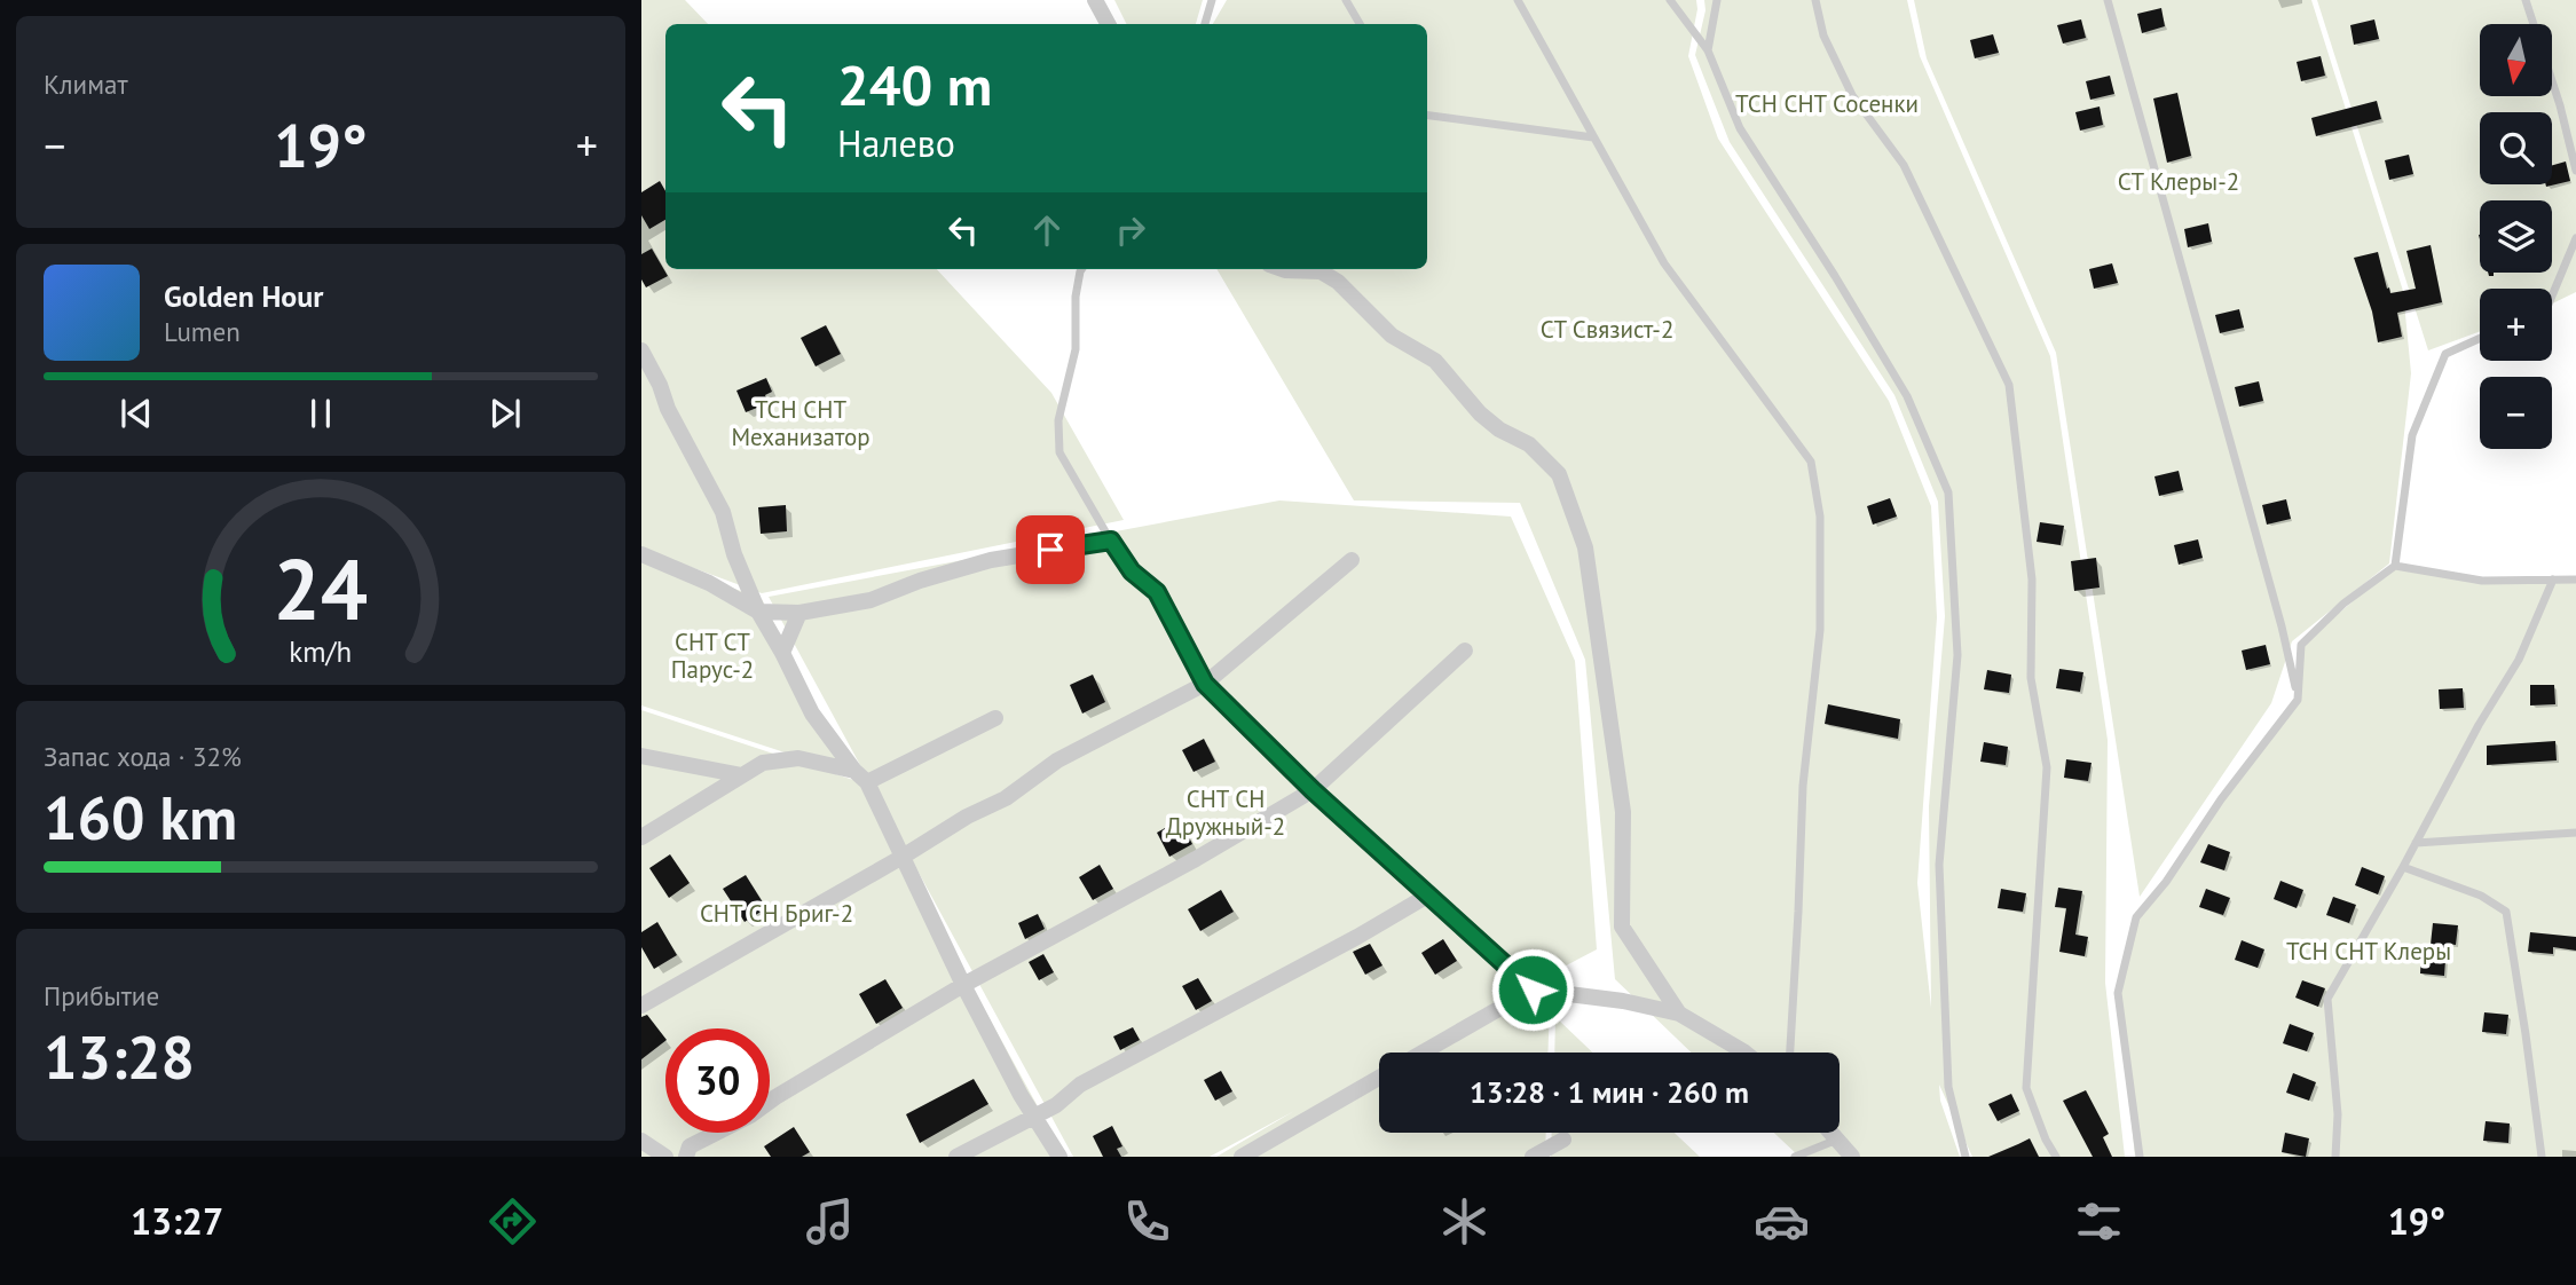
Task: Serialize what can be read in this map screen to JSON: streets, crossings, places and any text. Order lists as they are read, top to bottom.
{
  "parks": [
    "ТСН СНТ Сосенки",
    "СТ Клеры-2",
    "СТ Связист-2",
    "ТСН СНТ Механизатор",
    "СНТ СТ Парус-2",
    "СНТ СН Дружный-2",
    "СНТ СН Бриг-2",
    "ТСН СНТ Клеры"
  ],
  "north": "bottom",
  "page": {
    "tile": [
      "Климат",
      ["Запас хода · 32%", "160 km"],
      ["Прибытие", "13:28"]
    ],
    "map_buttons": ["+", "−"],
    "turn": ["240 m", "Налево"],
    "heat": ["−", "19°", "+"],
    "song": ["Golden Hour", "Lumen"],
    "limit": "30",
    "trip": "13:28 · 1 мин · 260 m",
    "tabs": ["13:27", "19°"],
    "gauge": ["24", "km/h"]
  }
}
